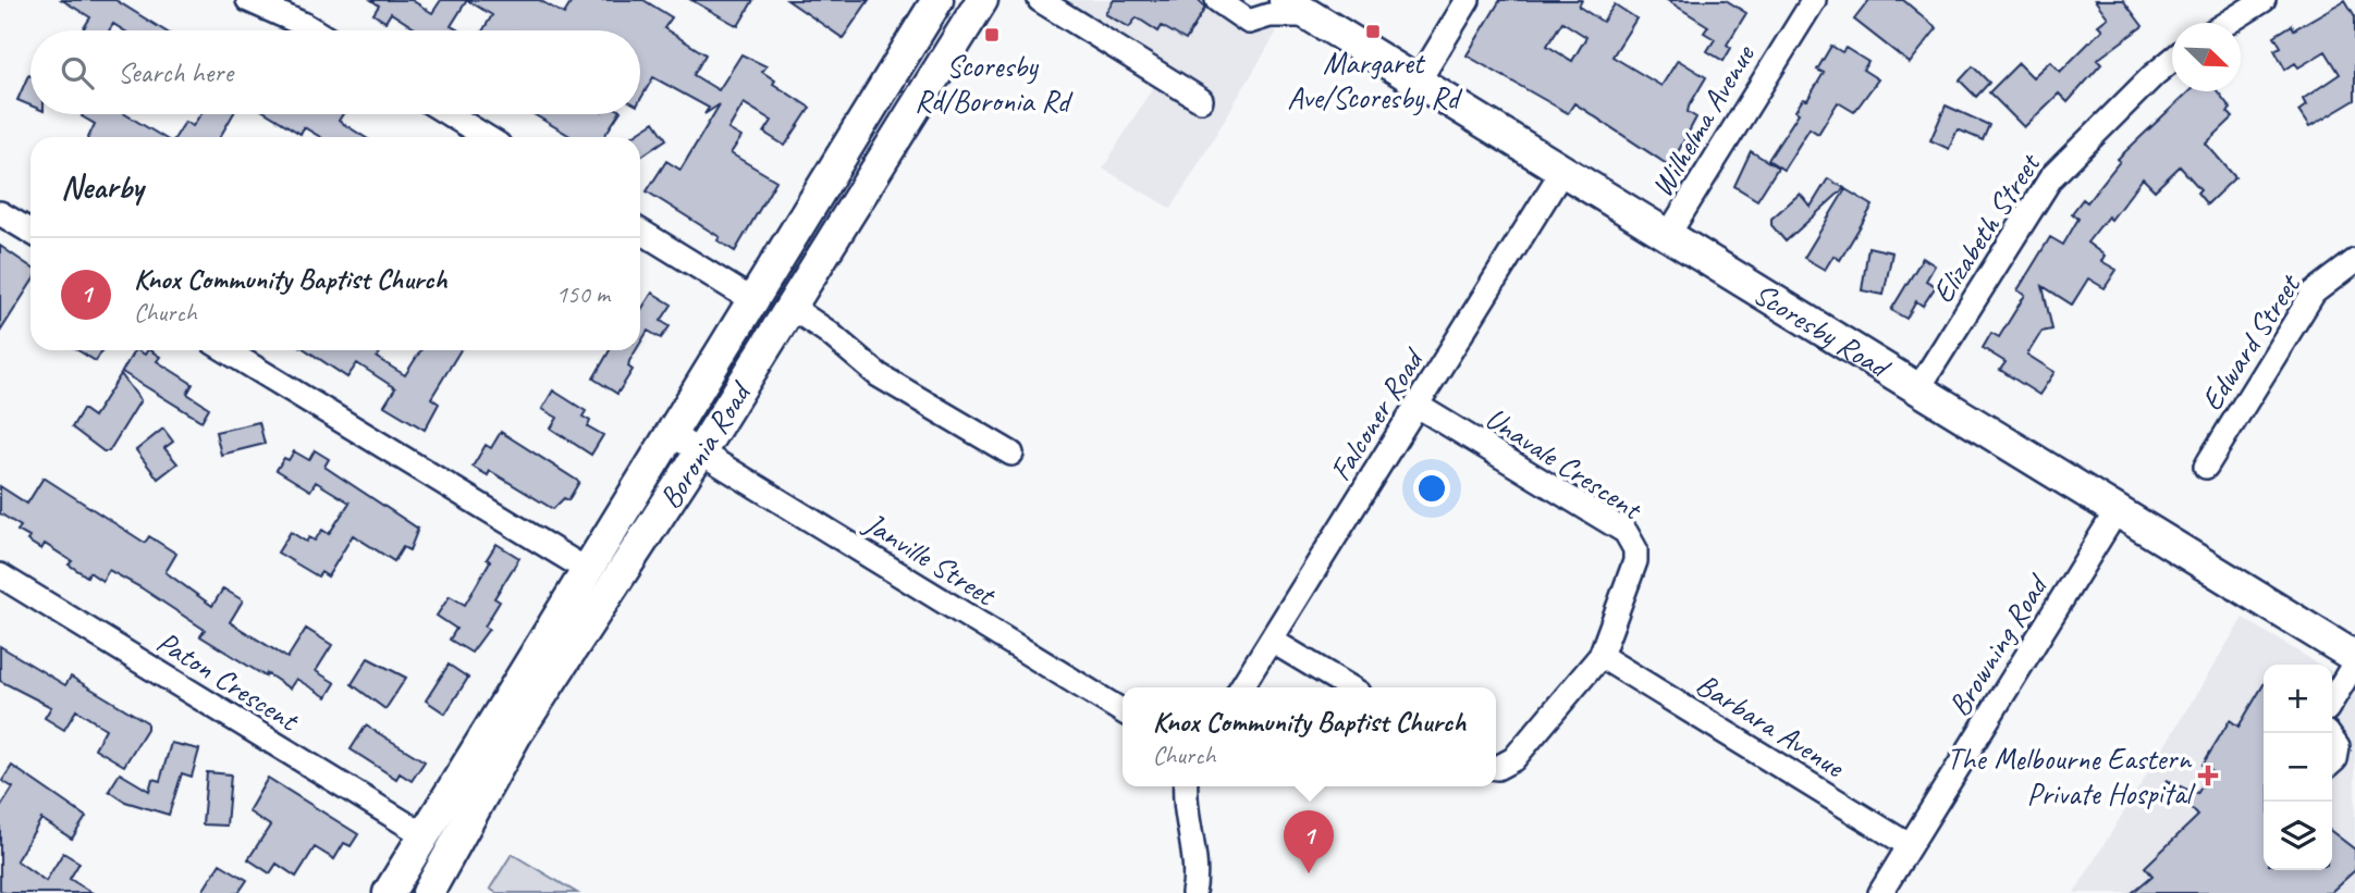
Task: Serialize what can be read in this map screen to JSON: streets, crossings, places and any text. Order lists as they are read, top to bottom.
{
  "streets": {
    "main road": ["Scoresby Road", "Boronia Road"],
    "street": [
      "Wilhelma Avenue",
      "Elizabeth Street",
      "Edward Street",
      "Falconer Road",
      "Unavale Crescent",
      "Janville Street",
      "Browning Road",
      "Paton Crescent",
      "Barbara Avenue"
    ]
  },
  "crossings": [
    ["Wilhelma Avenue", "Scoresby Road"],
    ["Elizabeth Street", "Scoresby Road"],
    ["Scoresby Road", "Falconer Road"],
    ["Scoresby Road", "Browning Road"],
    ["Falconer Road", "Unavale Crescent"],
    ["Boronia Road", "Janville Street"],
    ["Boronia Road", "Paton Crescent"],
    ["Unavale Crescent", "Barbara Avenue"],
    ["Browning Road", "Barbara Avenue"]
  ],
  "places": {
    "transit": ["Margaret Ave/Scoresby Rd", "Scoresby Rd/Boronia Rd"],
    "health": ["The Melbourne Eastern Private Hospital"]
  },
  "north": "bottom right",
  "page": {
    "search": "Search here",
    "heading": "Nearby",
    "list": [
      {
        "mark": "1",
        "name": "Knox Community Baptist Church",
        "note": "Church",
        "value": "150 m"
      }
    ],
    "map_buttons": ["+", "−"],
    "popup": ["Knox Community Baptist Church", "Church"],
    "pins": "1"
  }
}
